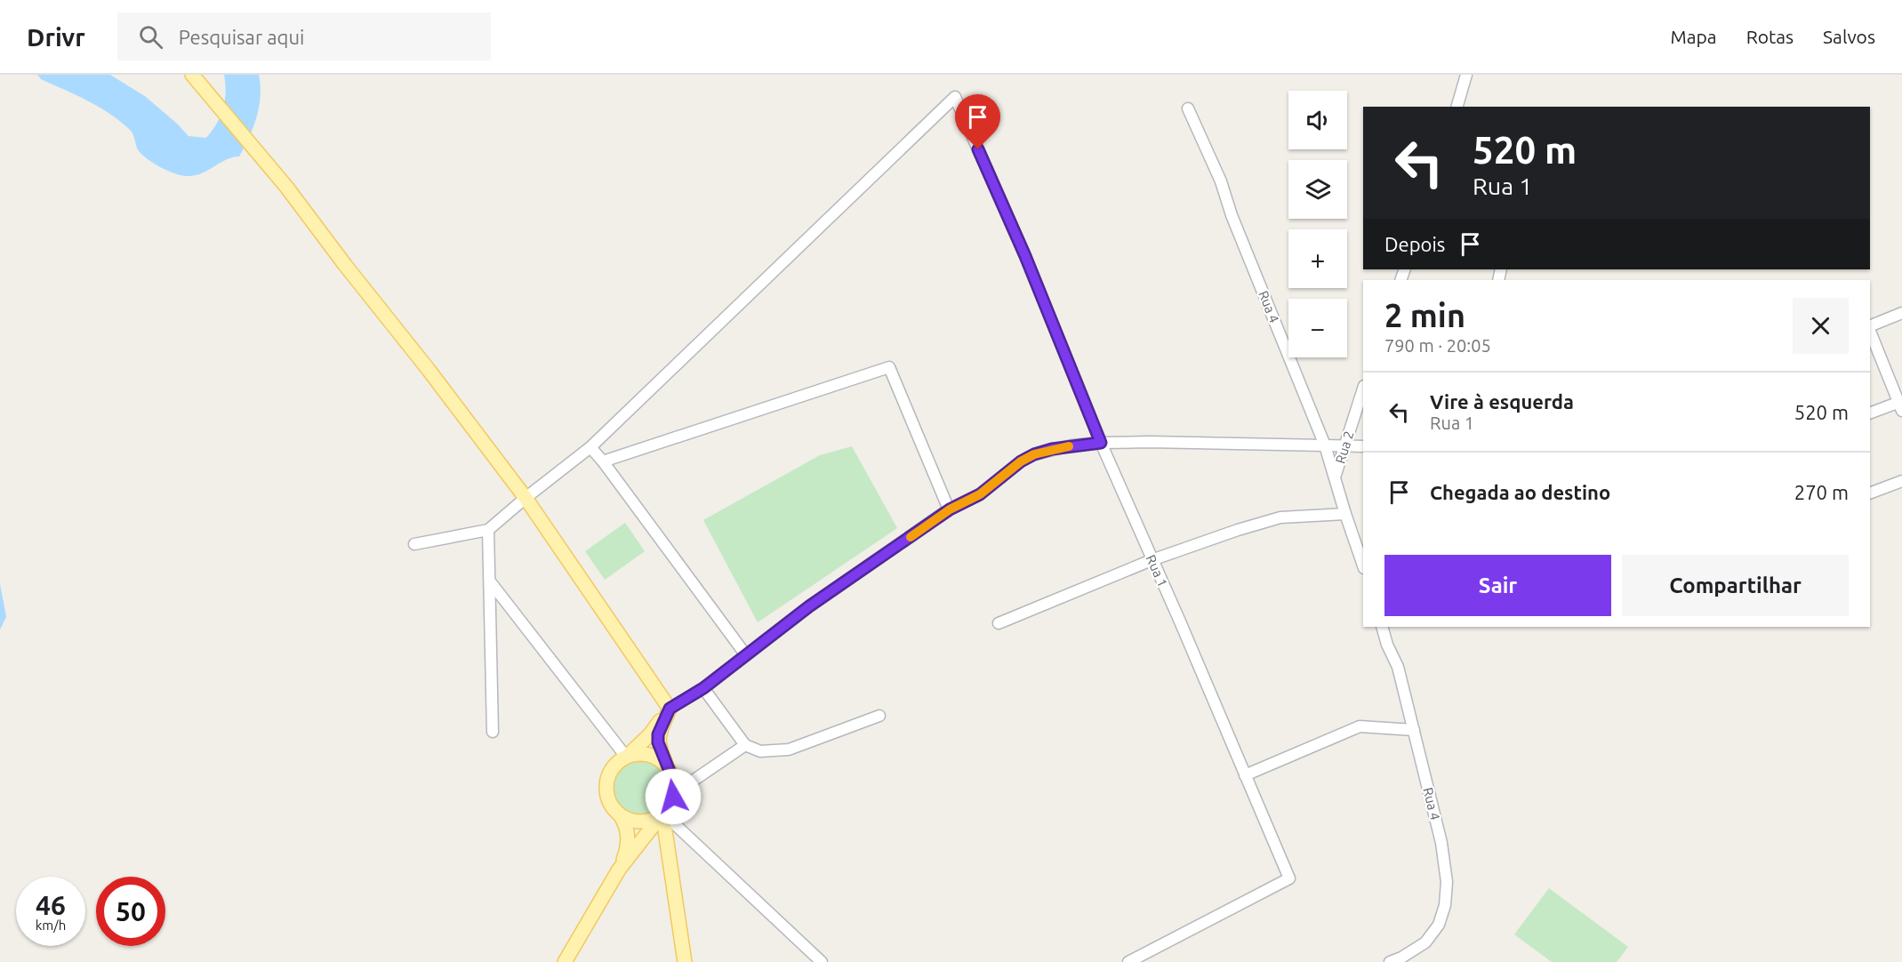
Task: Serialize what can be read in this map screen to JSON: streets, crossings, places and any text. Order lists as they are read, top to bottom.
{
  "streets": {
    "street": ["Rua 4", "Rua 2", "Rua 1"]
  },
  "crossings": [
    ["Rua 4", "Rua 2"]
  ],
  "page": {
    "header": "Drivr",
    "search": "Pesquisar aqui",
    "nav": ["Mapa", "Rotas", "Salvos"],
    "map_buttons": ["+", "−"],
    "turn": ["520 m", "Rua 1"],
    "then": "Depois",
    "heading": ["2 min", "790 m · 20:05"],
    "list": [
      {
        "name": "Vire à esquerda",
        "note": "Rua 1",
        "value": "520 m"
      },
      {
        "name": "Chegada ao destino",
        "value": "270 m"
      }
    ],
    "buttons": ["Sair", "Compartilhar"],
    "speed": "46 km/h",
    "limit": "50"
  }
}
